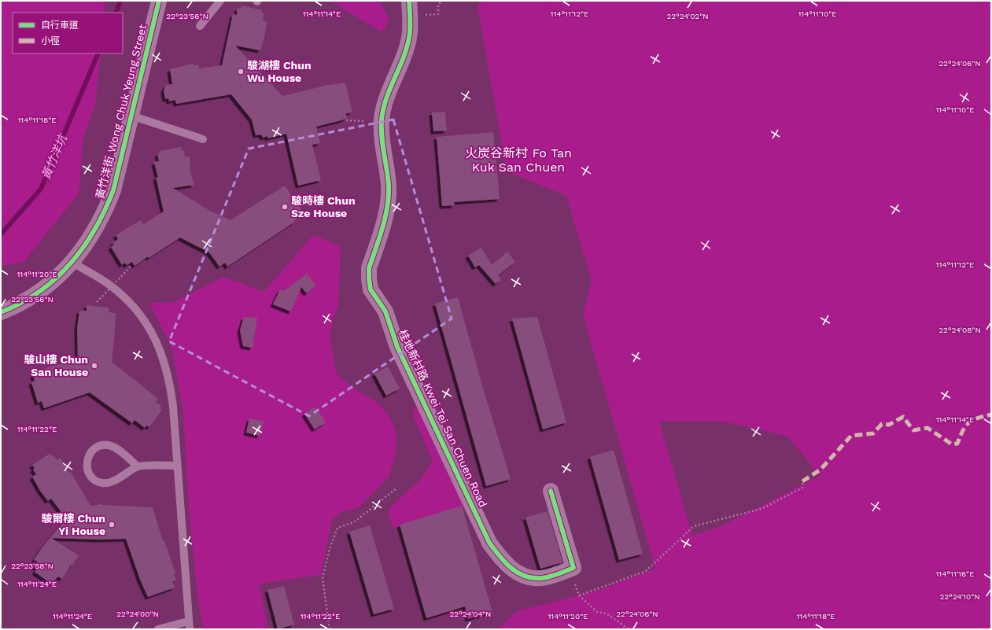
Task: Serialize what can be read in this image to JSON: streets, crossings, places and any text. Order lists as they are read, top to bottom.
{
  "streets": {
    "street": ["黃竹洋街 Wong Chuk Yeung Street", "桂地新村路 Kwei Tei San Chuen Road"]
  },
  "districts": ["火炭谷新村 Fo Tan Kuk San Chuen"],
  "water": ["黃竹洋坑"],
  "places": [
    "駿湖樓 Chun Wu House",
    "駿時樓 Chun Sze House",
    "駿山樓 Chun San House",
    "駿爾樓 Chun Yi House"
  ],
  "legend": ["自行車道", "小徑"],
  "coordinates": [
    "114°11'14\"E",
    "114°11'12\"E",
    "114°11'10\"E",
    "22°23'56\"N",
    "22°24'02\"N",
    "22°24'06\"N",
    "114°11'18\"E",
    "114°11'20\"E",
    "22°24'08\"N",
    "114°11'22\"E",
    "22°23'58\"N",
    "114°11'16\"E",
    "114°11'24\"E",
    "22°24'10\"N",
    "22°24'00\"N",
    "22°24'04\"N"
  ]
}
